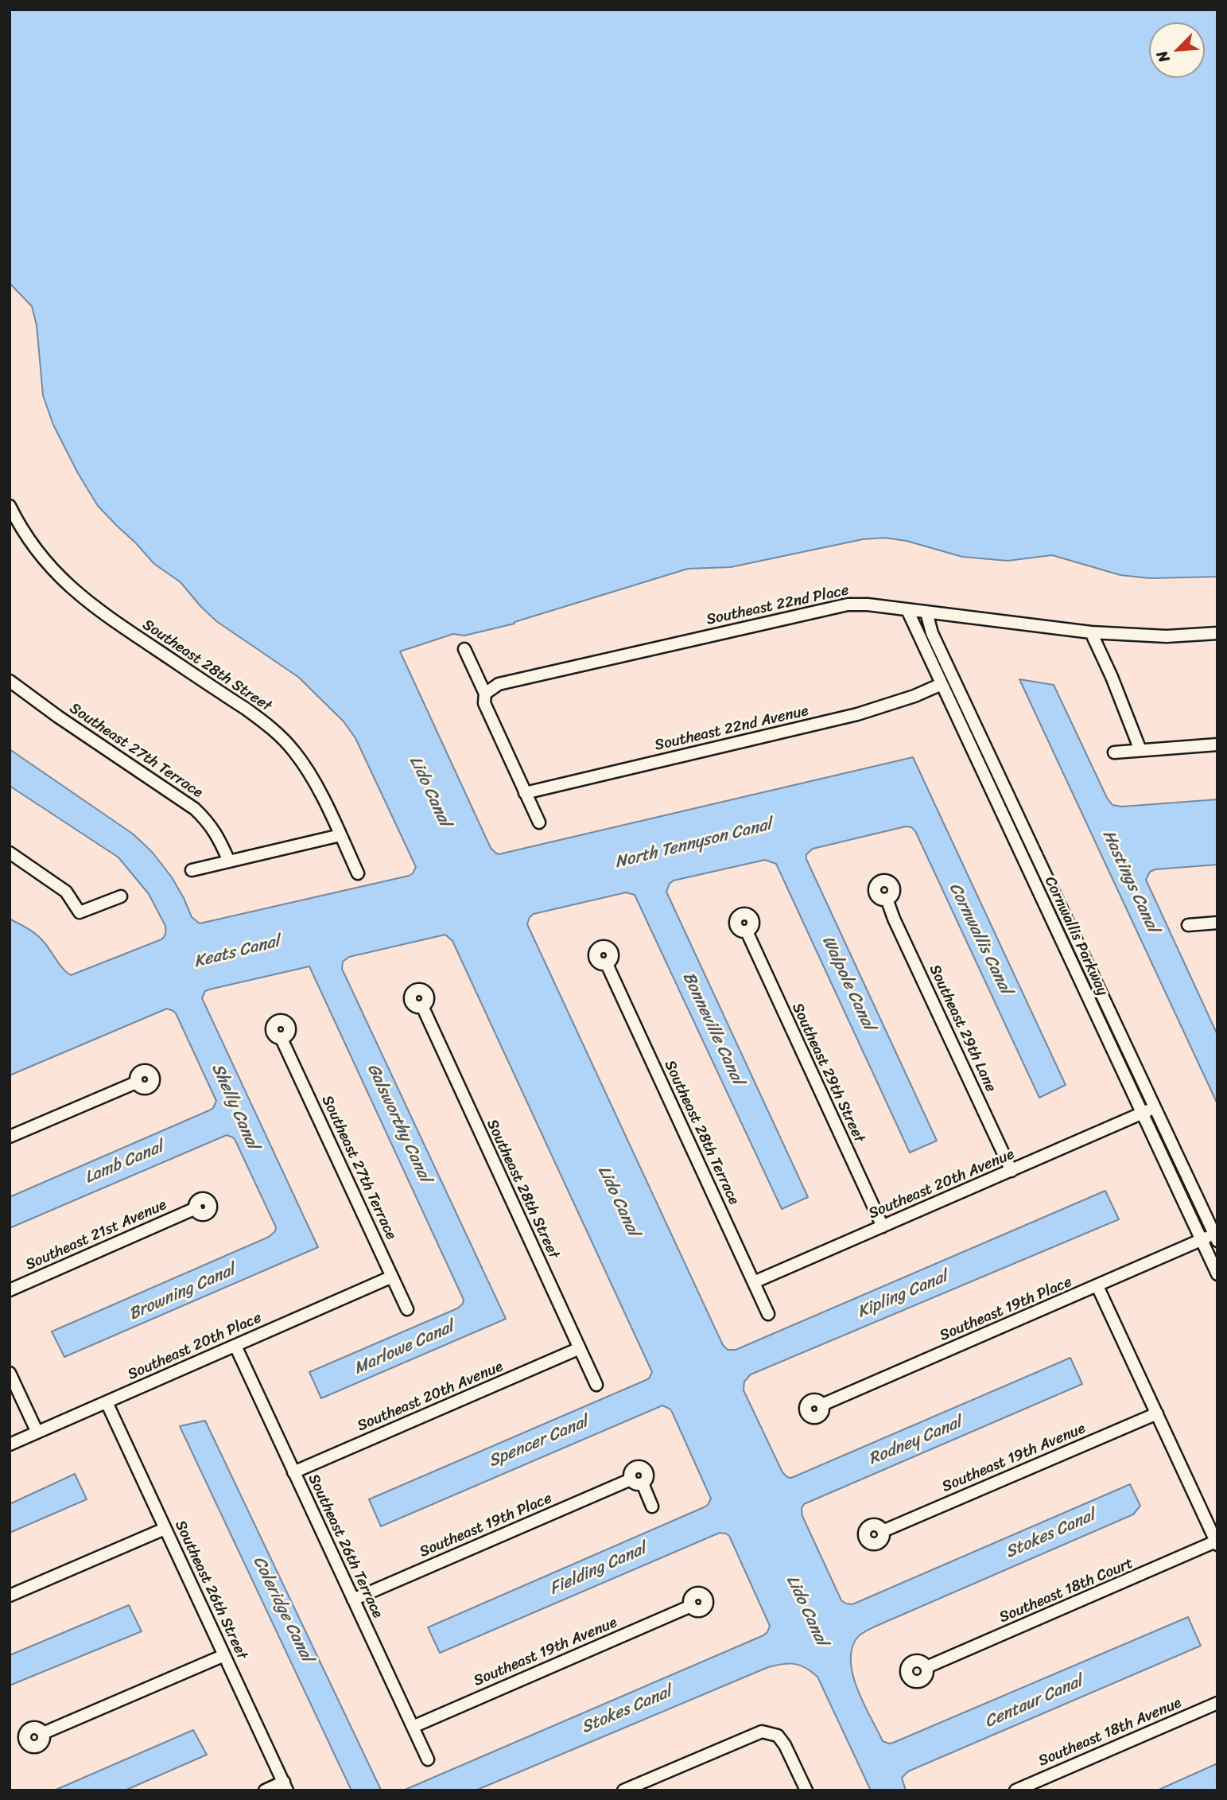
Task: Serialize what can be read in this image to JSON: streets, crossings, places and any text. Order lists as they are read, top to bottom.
{
  "streets": {
    "street": [
      "Southeast 22nd Place",
      "Southeast 28th Street",
      "Southeast 22nd Avenue",
      "Southeast 27th Terrace",
      "Cornwallis Parkway",
      "Southeast 29th Lane",
      "Southeast 29th Street",
      "Southeast 28th Terrace",
      "Southeast 20th Avenue",
      "Southeast 21st Avenue",
      "Southeast 19th Place",
      "Southeast 20th Place",
      "Southeast 19th Avenue",
      "Southeast 26th Terrace",
      "Southeast 26th Street",
      "Southeast 18th Court",
      "Southeast 18th Avenue"
    ]
  },
  "crossings": [
    ["Southeast 22nd Place", "Cornwallis Parkway"],
    ["Southeast 28th Street", "Southeast 20th Avenue"],
    ["Southeast 22nd Avenue", "Cornwallis Parkway"],
    ["Southeast 27th Terrace", "Southeast 20th Place"],
    ["Cornwallis Parkway", "Southeast 20th Avenue"],
    ["Cornwallis Parkway", "Southeast 19th Place"],
    ["Southeast 29th Lane", "Southeast 20th Avenue"],
    ["Southeast 29th Street", "Southeast 20th Avenue"],
    ["Southeast 28th Terrace", "Southeast 20th Avenue"],
    ["Southeast 20th Avenue", "Southeast 26th Terrace"],
    ["Southeast 19th Place", "Southeast 26th Terrace"],
    ["Southeast 20th Place", "Southeast 26th Terrace"],
    ["Southeast 20th Place", "Southeast 26th Street"],
    ["Southeast 19th Avenue", "Southeast 26th Terrace"]
  ],
  "water": [
    "Lido Canal",
    "North Tennyson Canal",
    "Hastings Canal",
    "Cornwallis Canal",
    "Keats Canal",
    "Walpole Canal",
    "Bonneville Canal",
    "Shelly Canal",
    "Galsworthy Canal",
    "Lamb Canal",
    "Browning Canal",
    "Kipling Canal",
    "Marlowe Canal",
    "Rodney Canal",
    "Spencer Canal",
    "Stokes Canal",
    "Fielding Canal",
    "Coleridge Canal",
    "Centaur Canal"
  ],
  "north": "bottom left"
}
